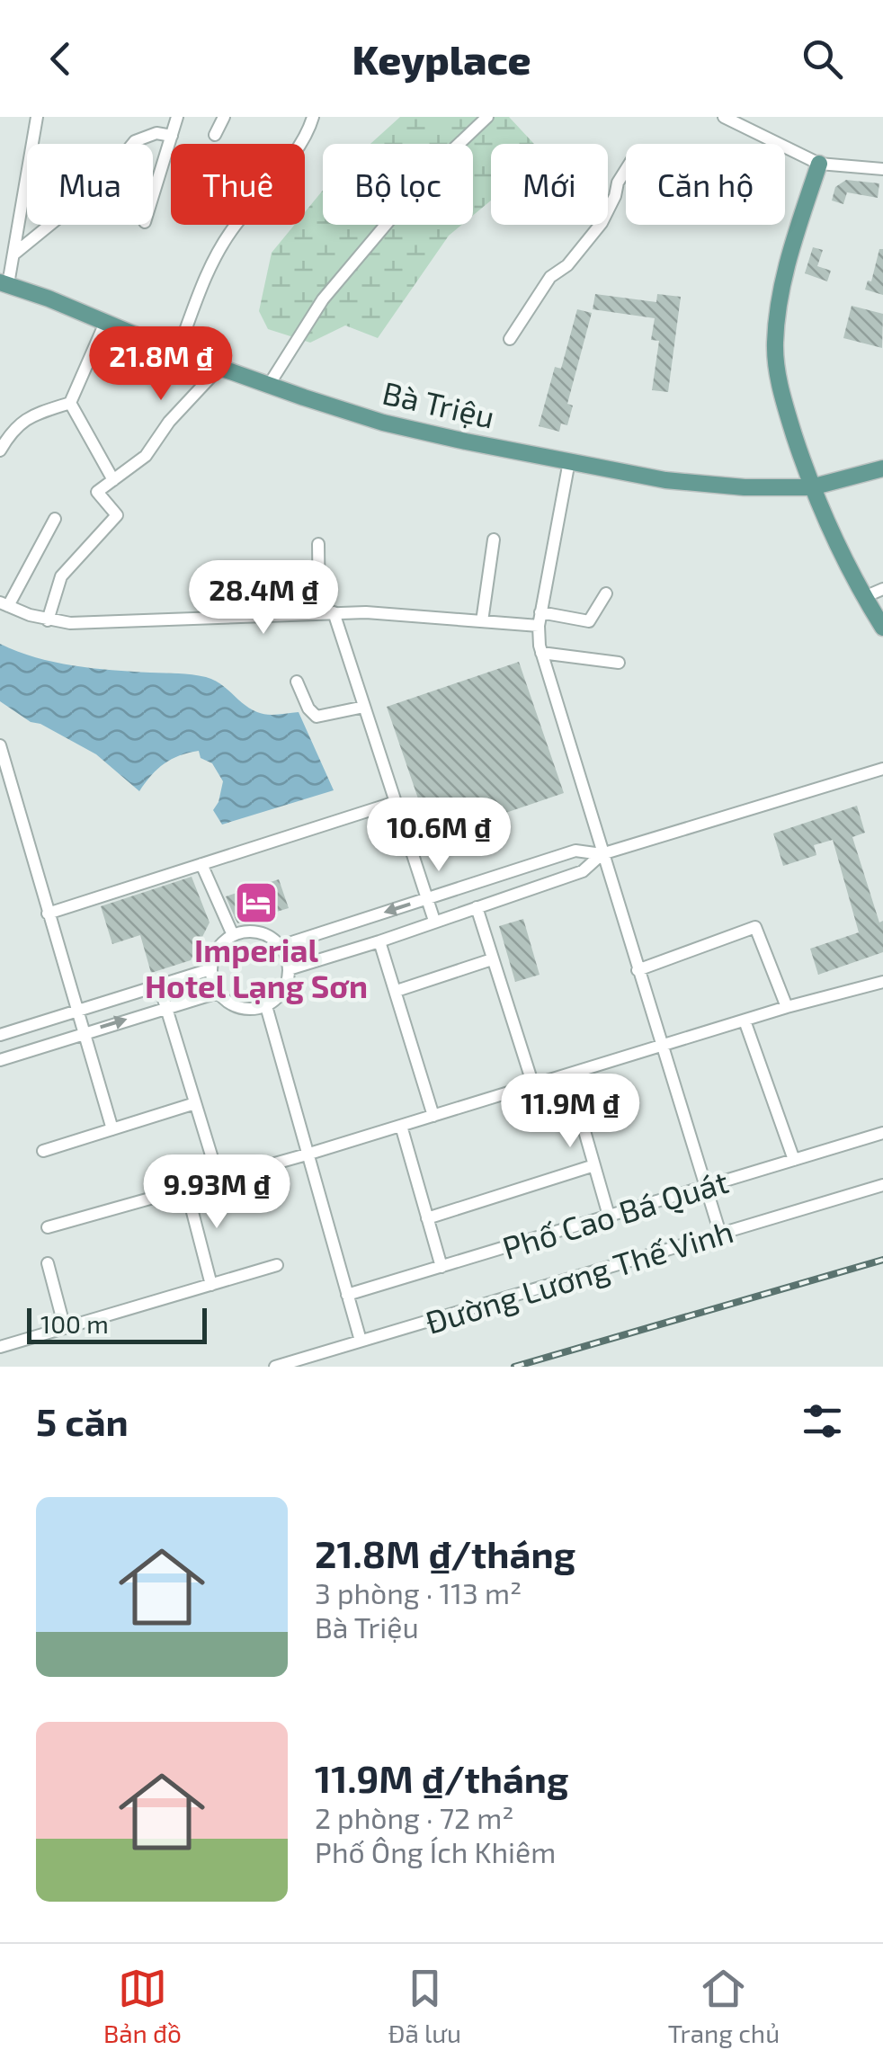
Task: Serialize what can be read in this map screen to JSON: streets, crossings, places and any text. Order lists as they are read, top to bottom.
{
  "streets": {
    "main road": ["Bà Triệu"],
    "street": ["Phố Cao Bá Quát", "Đường Lương Thế Vinh"]
  },
  "places": {
    "hotel": ["Imperial Hotel Lạng Sơn"]
  },
  "scale_bar": "100 m",
  "page": {
    "header": "Keyplace",
    "chip": [
      "Mua",
      "Thuê",
      "Bộ lọc",
      "Mới",
      "Căn hộ"
    ],
    "price": [
      "21.8M ₫",
      "28.4M ₫",
      "10.6M ₫",
      "11.9M ₫",
      "9.93M ₫"
    ],
    "scale": "100 m",
    "heading": "5 căn",
    "list": [
      {
        "name": "21.8M ₫/tháng",
        "note": "3 phòng · 113 m² · Bà Triệu"
      },
      {
        "name": "11.9M ₫/tháng",
        "note": "2 phòng · 72 m² · Phố Ông Ích Khiêm"
      }
    ],
    "tabs": ["Bản đồ", "Đã lưu", "Trang chủ"]
  }
}
